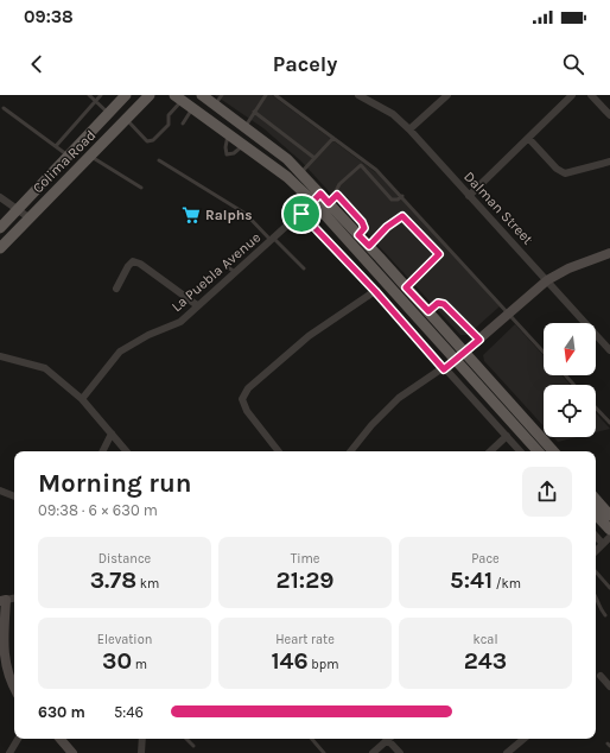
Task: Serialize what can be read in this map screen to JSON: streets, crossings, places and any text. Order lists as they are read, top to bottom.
{
  "streets": {
    "main road": ["Colima Road"],
    "street": ["Dalman Street", "La Puebla Avenue"]
  },
  "places": {
    "supermarket": ["Ralphs"]
  },
  "north": "bottom",
  "page": {
    "status": "09:38",
    "header": "Pacely",
    "heading": ["Morning run", "09:38 · 6 × 630 m"],
    "stats": [
      ["Distance", "3.78 km"],
      ["Time", "21:29"],
      ["Pace", "5:41 /km"],
      ["Elevation", "30 m"],
      ["Heart rate", "146 bpm"],
      ["kcal", "243"]
    ],
    "list": [
      {
        "name": "630 m",
        "note": "5:46"
      }
    ]
  }
}
